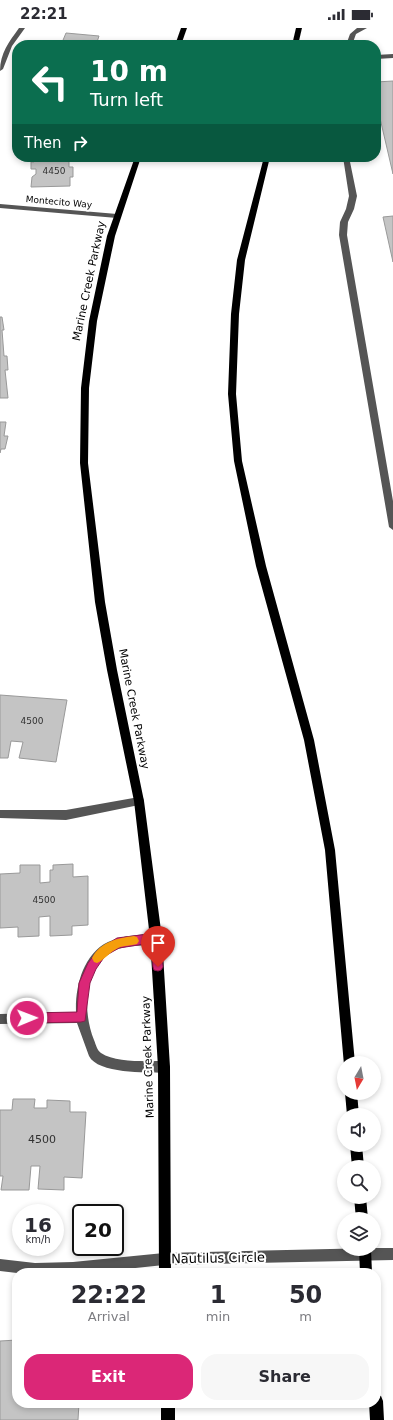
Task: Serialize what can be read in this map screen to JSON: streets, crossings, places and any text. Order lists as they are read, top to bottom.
{
  "streets": {
    "main road": ["Marine Creek Parkway"],
    "street": ["Montecito Way", "Nautilus Circle"]
  },
  "crossings": [
    ["Montecito Way", "Marine Creek Parkway"],
    ["Marine Creek Parkway", "Nautilus Circle"]
  ],
  "house_numbers": [
    "4450",
    "4500",
    "4500",
    "4500"
  ],
  "north": "bottom",
  "page": {
    "status": "22:21",
    "turn": ["10 m", "Turn left"],
    "then": "Then",
    "speed": "16 km/h",
    "limit": "20",
    "eta": [
      "22:22",
      "Arrival",
      "1",
      "min",
      "50",
      "m"
    ],
    "buttons": ["Exit", "Share"]
  }
}
